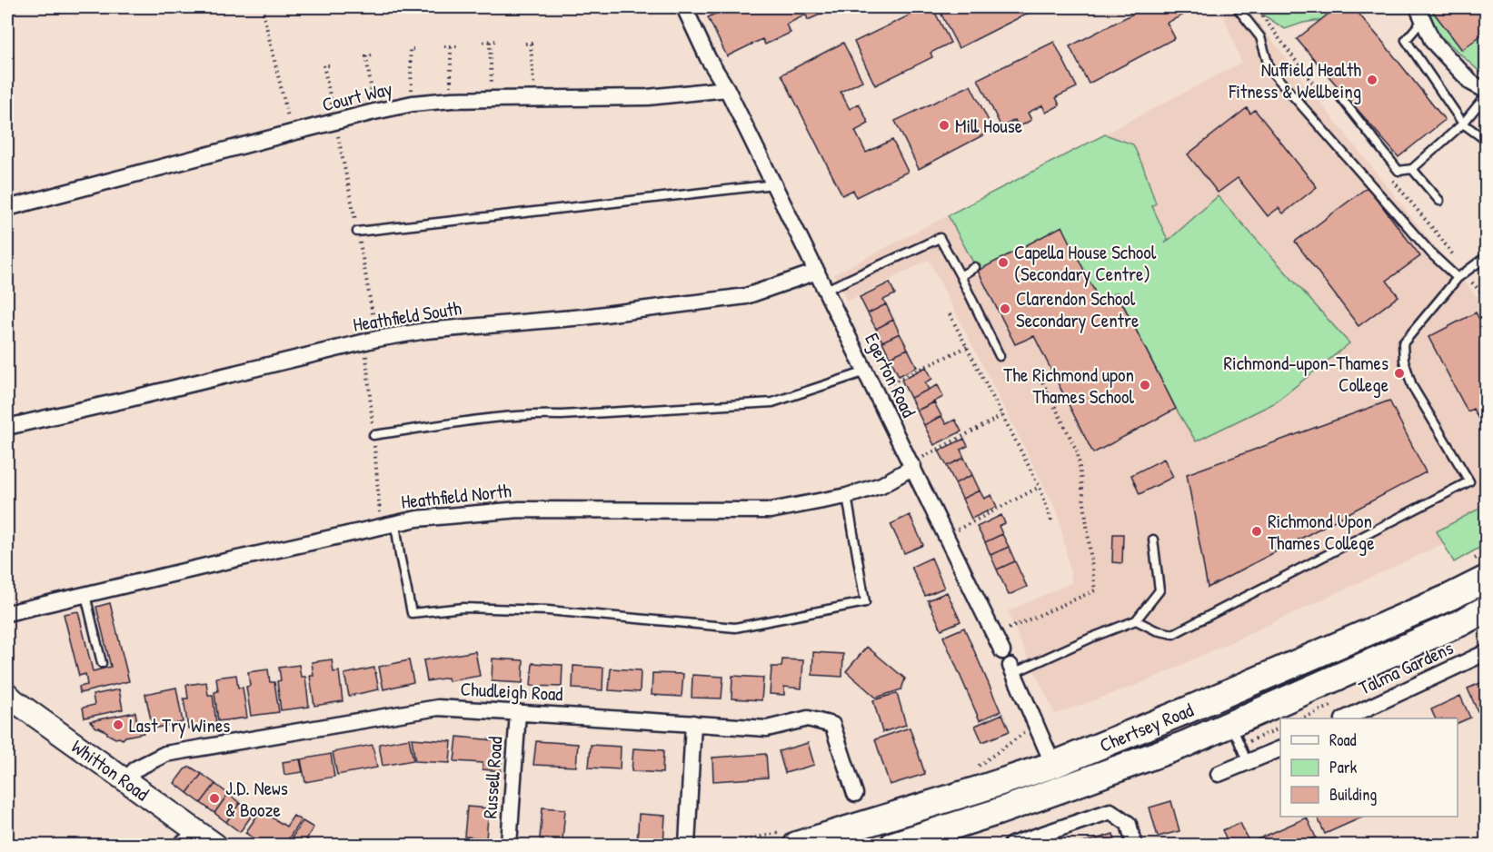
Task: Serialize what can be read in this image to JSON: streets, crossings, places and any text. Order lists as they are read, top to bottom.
{
  "streets": {
    "highway": ["Chertsey Road"],
    "main road": ["Whitton Road"],
    "street": [
      "Court Way",
      "Heathfield South",
      "Egerton Road",
      "Heathfield North",
      "Talma Gardens",
      "Chudleigh Road",
      "Russell Road"
    ]
  },
  "crossings": [
    ["Court Way", "Egerton Road"],
    ["Heathfield South", "Egerton Road"],
    ["Egerton Road", "Heathfield North"],
    ["Egerton Road", "Chertsey Road"],
    ["Chudleigh Road", "Whitton Road"],
    ["Chudleigh Road", "Russell Road"]
  ],
  "places": [
    "Nuffield Health Fitness & Wellbeing",
    "Mill House",
    "Capella House School (Secondary Centre)",
    "Clarendon School Secondary Centre",
    "Richmond-upon-Thames College",
    "The Richmond upon Thames School",
    "Richmond Upon Thames College",
    "Last Try Wines",
    "J.D. News & Booze"
  ],
  "legend": ["Road", "Park", "Building"]
}
